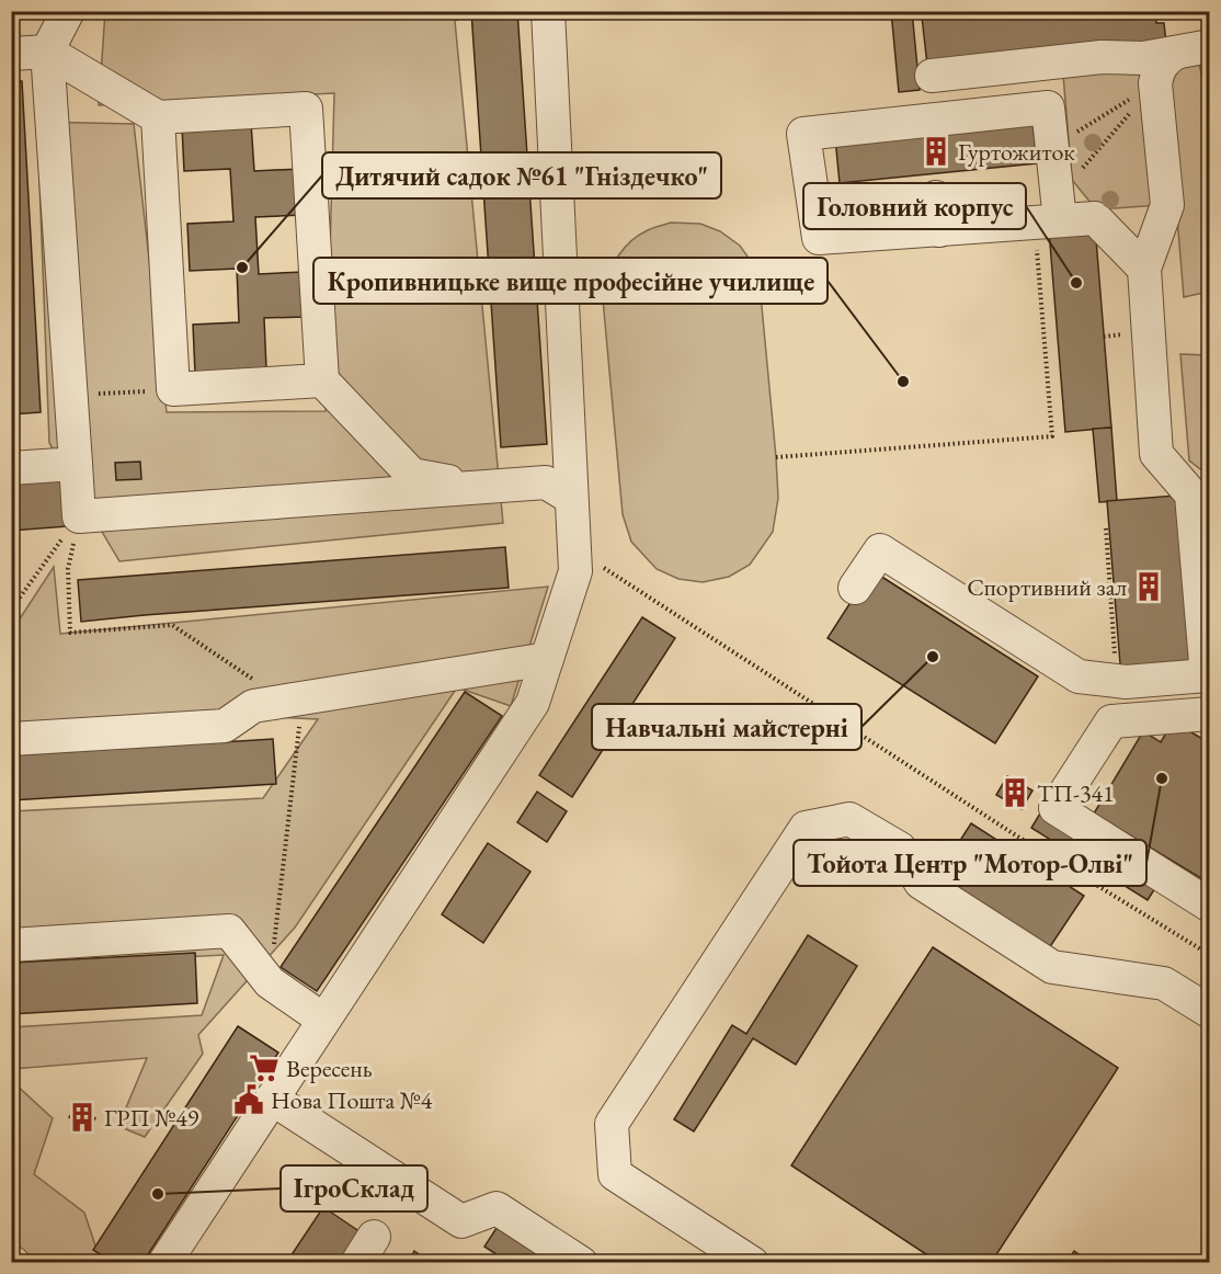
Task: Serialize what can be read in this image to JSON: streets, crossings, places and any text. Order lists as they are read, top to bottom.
{
  "places": {
    "building": [
      "Гуртожиток",
      "Спортивний зал",
      "ТП-341",
      "ГРП №49"
    ],
    "other": [
      "Дитячий садок №61 \"Гніздечко\"",
      "Головний корпус",
      "Кропивницьке вище професійне училище",
      "Навчальні майстерні",
      "Тойота Центр \"Мотор-Олві\"",
      "ІгроСклад"
    ],
    "supermarket": ["Вересень"],
    "public building": ["Нова Пошта №4"]
  }
}
